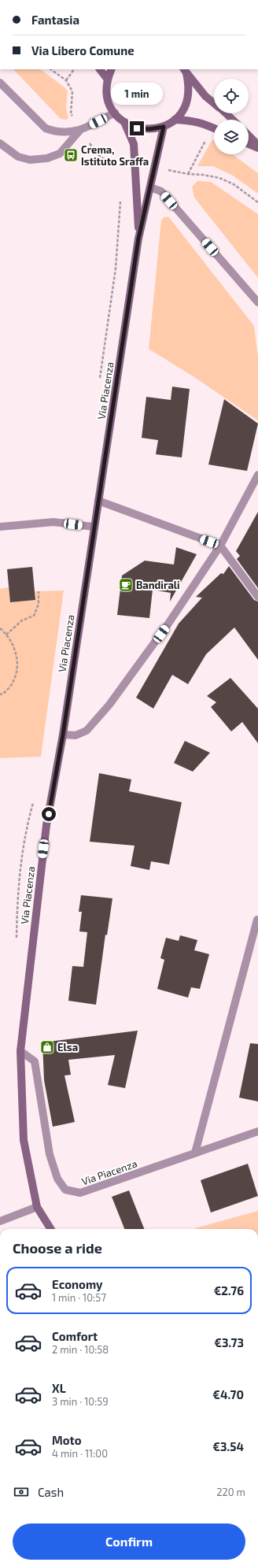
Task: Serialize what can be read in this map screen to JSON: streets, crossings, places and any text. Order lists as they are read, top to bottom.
{
  "streets": {
    "main road": ["Via Piacenza"]
  },
  "places": {
    "bus stop": ["Crema, Istituto Sraffa"],
    "cafe": ["Bandirali"],
    "shop": ["Elsa"]
  },
  "page": {
    "banner": ["Fantasia", "Via Libero Comune"],
    "bubble": "1 min",
    "heading": "Choose a ride",
    "list": [
      {
        "name": "Economy",
        "note": "1 min · 10:57",
        "value": "€2.76"
      },
      {
        "name": "Comfort",
        "note": "2 min · 10:58",
        "value": "€3.73"
      },
      {
        "name": "XL",
        "note": "3 min · 10:59",
        "value": "€4.70"
      },
      {
        "name": "Moto",
        "note": "4 min · 11:00",
        "value": "€3.54"
      }
    ],
    "pay": ["Cash", "220 m"],
    "buttons": "Confirm"
  }
}
